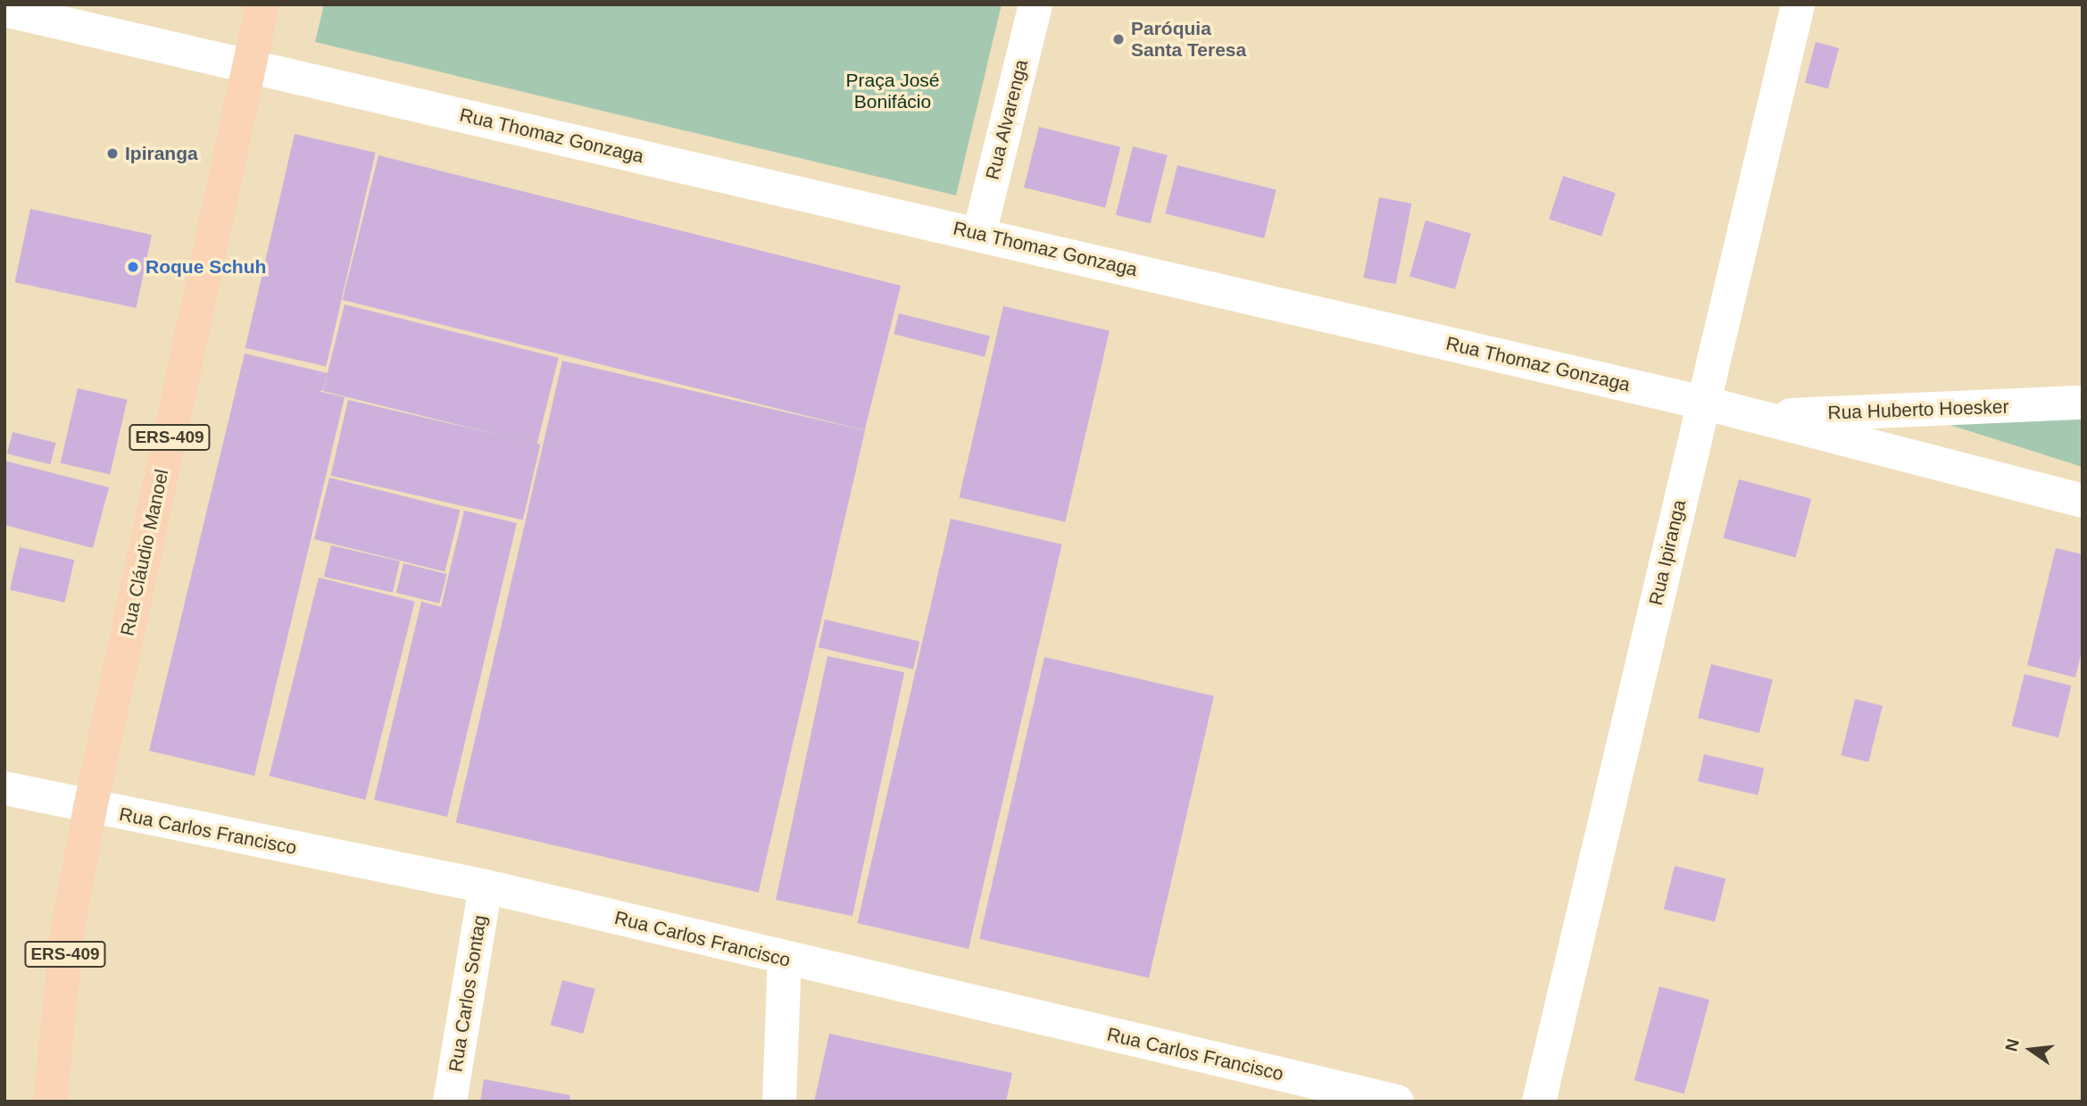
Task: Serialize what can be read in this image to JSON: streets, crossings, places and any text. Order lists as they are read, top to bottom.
{
  "streets": {
    "main road": ["ERS-409", "Rua Cláudio Manoel"],
    "street": [
      "Rua Alvarenga",
      "Rua Thomaz Gonzaga",
      "Rua Huberto Hoesker",
      "Rua Ipiranga",
      "Rua Carlos Francisco",
      "Rua Carlos Sontag"
    ]
  },
  "crossings": [
    ["Rua Alvarenga", "Rua Thomaz Gonzaga"],
    ["Rua Thomaz Gonzaga", "Rua Huberto Hoesker"],
    ["Rua Thomaz Gonzaga", "Rua Cláudio Manoel"],
    ["Rua Thomaz Gonzaga", "Rua Ipiranga"],
    ["ERS-409", "Rua Cláudio Manoel"],
    ["ERS-409", "Rua Carlos Francisco"],
    ["Rua Cláudio Manoel", "Rua Carlos Francisco"],
    ["Rua Carlos Francisco", "Rua Carlos Sontag"]
  ],
  "parks": ["Praça José Bonifácio"],
  "places": ["Paróquia Santa Teresa", "Ipiranga", "Roque Schuh"],
  "north": "left"
}
